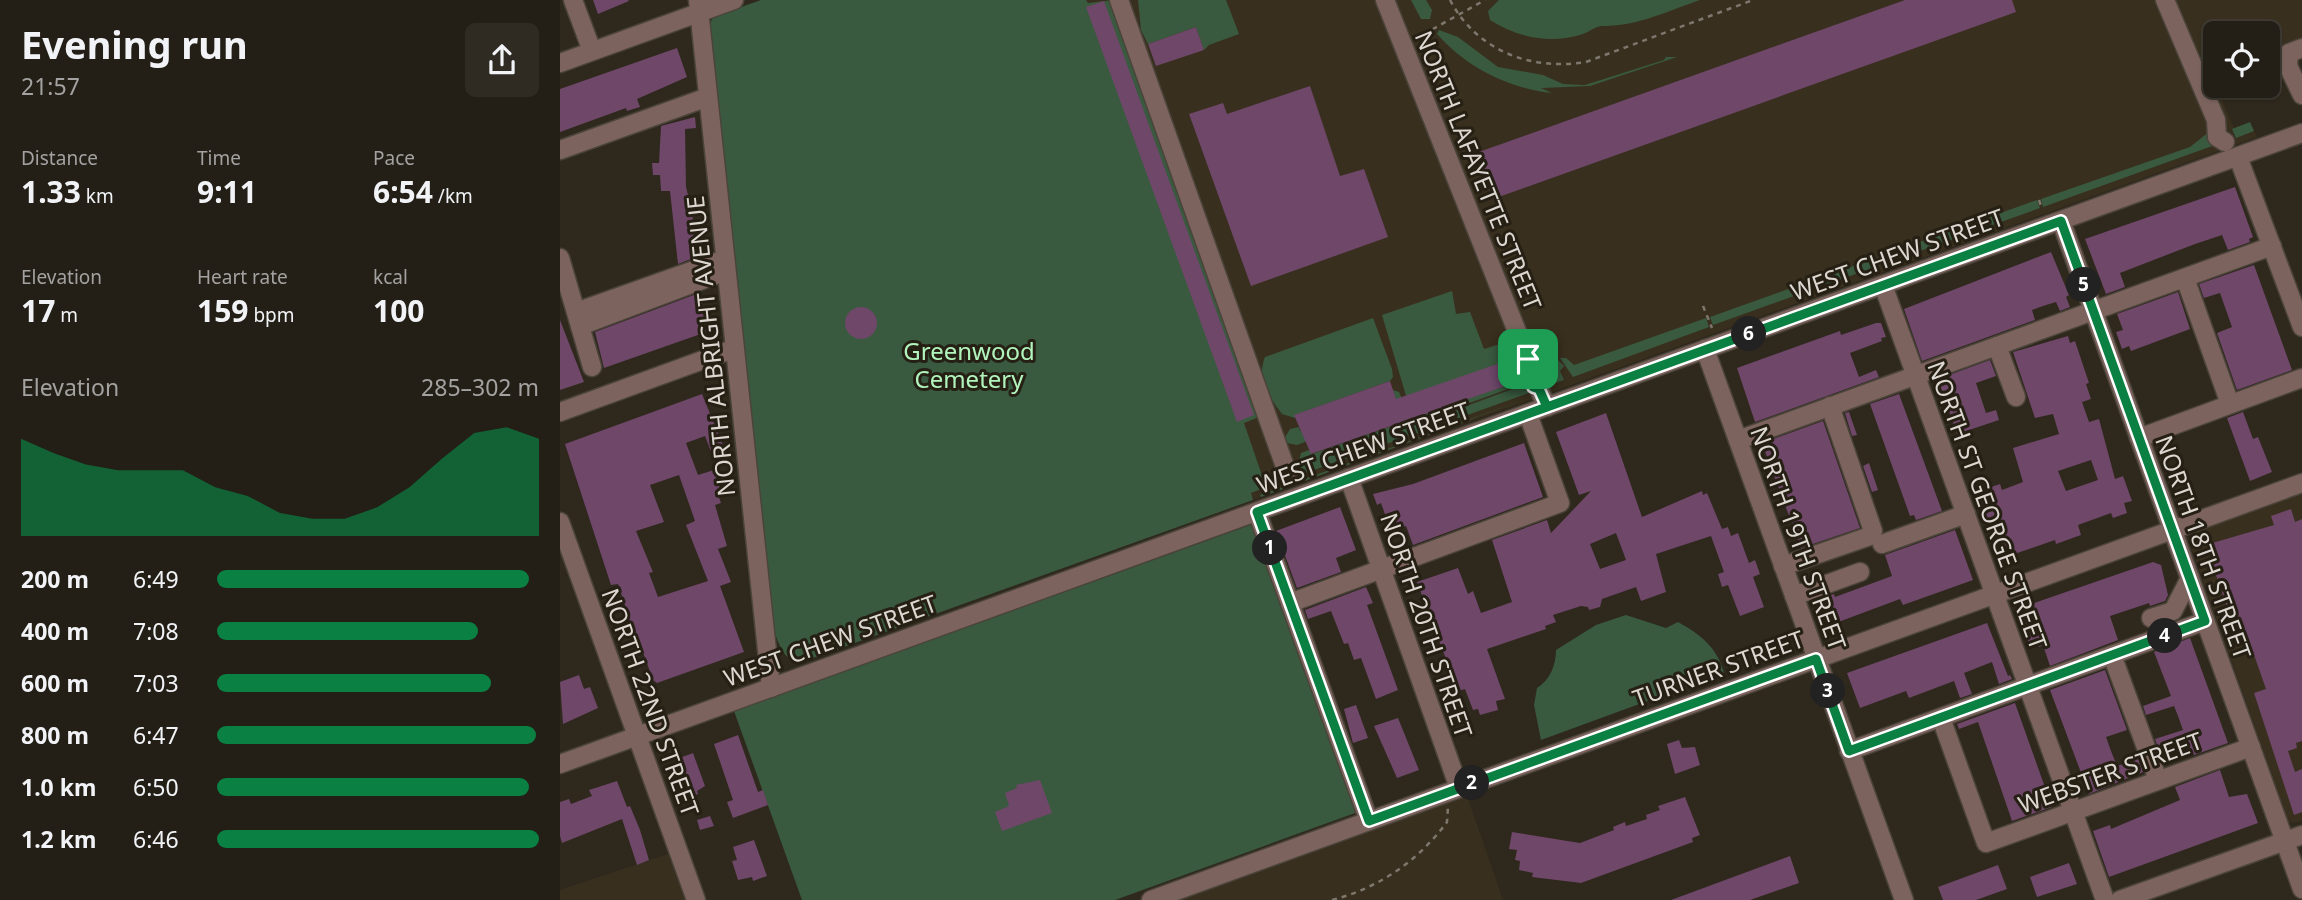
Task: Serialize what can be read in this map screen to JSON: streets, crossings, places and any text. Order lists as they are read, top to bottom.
{
  "streets": {
    "street": [
      "NORTH LAFAYETTE STREET",
      "WEST CHEW STREET",
      "NORTH ALBRIGHT AVENUE",
      "NORTH ST GEORGE STREET",
      "NORTH 19TH STREET",
      "NORTH 18TH STREET",
      "NORTH 20TH STREET",
      "TURNER STREET",
      "NORTH 22ND STREET",
      "WEBSTER STREET"
    ]
  },
  "crossings": [
    ["NORTH LAFAYETTE STREET", "WEST CHEW STREET"],
    ["WEST CHEW STREET", "NORTH ALBRIGHT AVENUE"],
    ["WEST CHEW STREET", "NORTH ST GEORGE STREET"],
    ["WEST CHEW STREET", "NORTH 19TH STREET"],
    ["WEST CHEW STREET", "NORTH 18TH STREET"],
    ["WEST CHEW STREET", "NORTH 20TH STREET"],
    ["WEST CHEW STREET", "NORTH 22ND STREET"],
    ["NORTH ST GEORGE STREET", "TURNER STREET"],
    ["NORTH ST GEORGE STREET", "WEBSTER STREET"],
    ["NORTH 19TH STREET", "TURNER STREET"],
    ["NORTH 18TH STREET", "TURNER STREET"],
    ["NORTH 18TH STREET", "WEBSTER STREET"],
    ["NORTH 20TH STREET", "TURNER STREET"]
  ],
  "parks": ["Greenwood Cemetery"],
  "page": {
    "heading": ["Evening run", "21:57"],
    "stats": [
      ["Distance", "1.33 km"],
      ["Time", "9:11"],
      ["Pace", "6:54 /km"],
      ["Elevation", "17 m"],
      ["Heart rate", "159 bpm"],
      ["kcal", "100"]
    ],
    "pins": [
      "5",
      "6",
      "1",
      "4",
      "3",
      "2"
    ],
    "chart": ["Elevation", "285–302 m"],
    "list": [
      {
        "name": "200 m",
        "note": "6:49"
      },
      {
        "name": "400 m",
        "note": "7:08"
      },
      {
        "name": "600 m",
        "note": "7:03"
      },
      {
        "name": "800 m",
        "note": "6:47"
      },
      {
        "name": "1.0 km",
        "note": "6:50"
      },
      {
        "name": "1.2 km",
        "note": "6:46"
      }
    ]
  }
}
